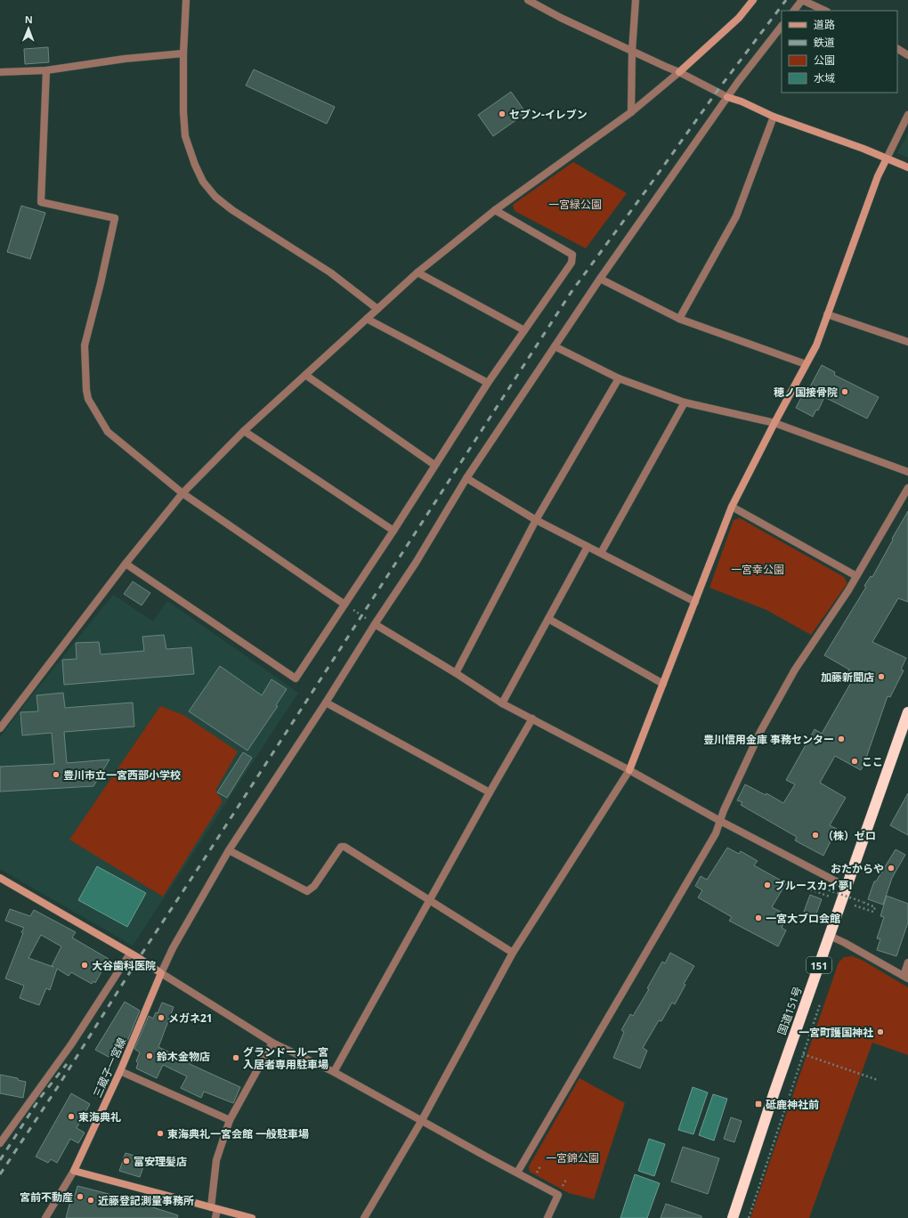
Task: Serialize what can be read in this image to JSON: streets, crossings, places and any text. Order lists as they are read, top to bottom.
{
  "streets": {
    "highway": ["151", "国道151号"],
    "street": ["三蔵子一宮線"]
  },
  "parks": ["一宮緑公園", "一宮幸公園", "一宮錦公園"],
  "places": {
    "other": [
      "セブン-イレブン",
      "穂ノ国接骨院",
      "加藤新聞店",
      "豊川信用金庫 事務センター",
      "ここ",
      "豊川市立一宮西部小学校",
      "（株）ゼロ",
      "おたからや",
      "ブルースカイ夢I",
      "一宮大ブロ会館",
      "大谷歯科医院",
      "メガネ21",
      "一宮町護国神社",
      "鈴木金物店",
      "グランドール一宮 入居者専用駐車場",
      "東海典礼",
      "東海典礼一宮会館 一般駐車場",
      "富安理髪店",
      "宮前不動産",
      "近藤登記測量事務所"
    ],
    "transit": ["砥鹿神社前"]
  },
  "legend": [
    "道路",
    "鉄道",
    "公園",
    "水域"
  ],
  "north": "top"
}
